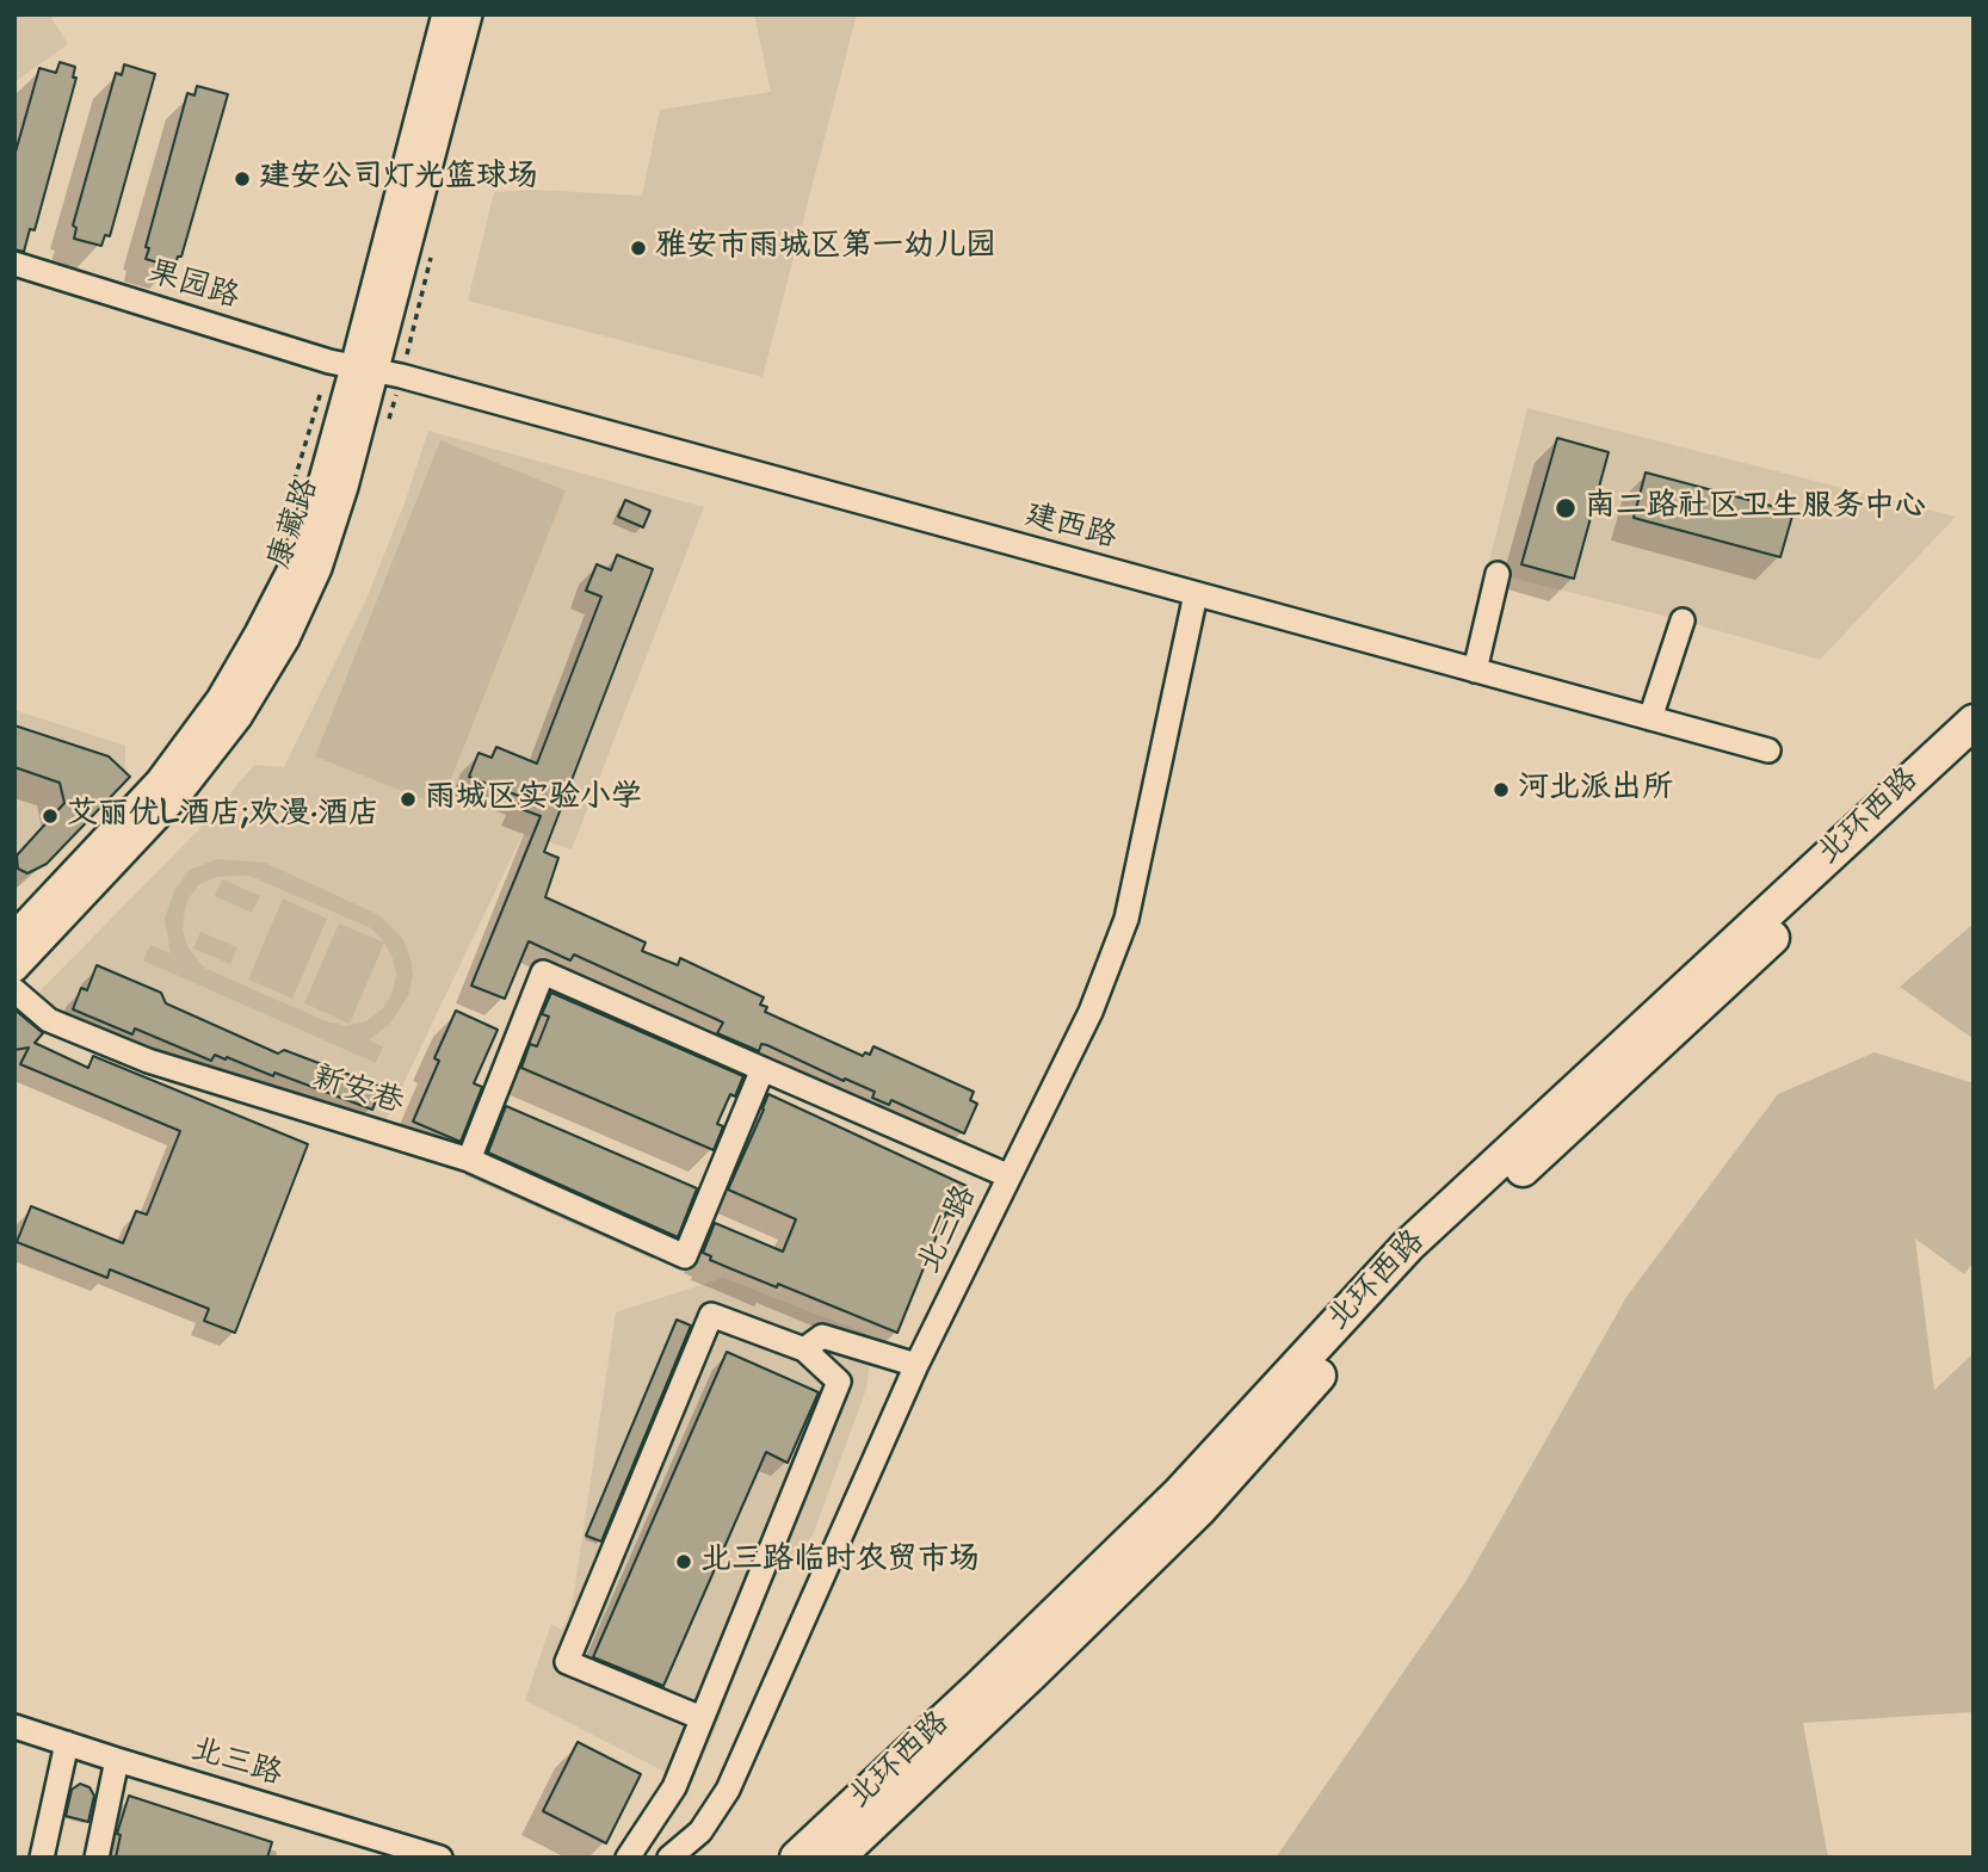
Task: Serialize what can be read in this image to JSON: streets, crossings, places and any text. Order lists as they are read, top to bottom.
{
  "streets": {
    "highway": ["北环西路"],
    "main road": ["康藏路"],
    "street": [
      "果园路",
      "建西路",
      "新安巷",
      "北三路"
    ]
  },
  "crossings": [
    ["果园路", "康藏路"],
    ["果园路", "建西路"],
    ["康藏路", "建西路"],
    ["建西路", "北三路"]
  ],
  "places": [
    "建安公司灯光篮球场",
    "雅安市雨城区第一幼儿园",
    "南二路社区卫生服务中心",
    "河北派出所",
    "雨城区实验小学",
    "艾丽优L酒店;欢漫·酒店",
    "北三路临时农贸市场"
  ]
}
